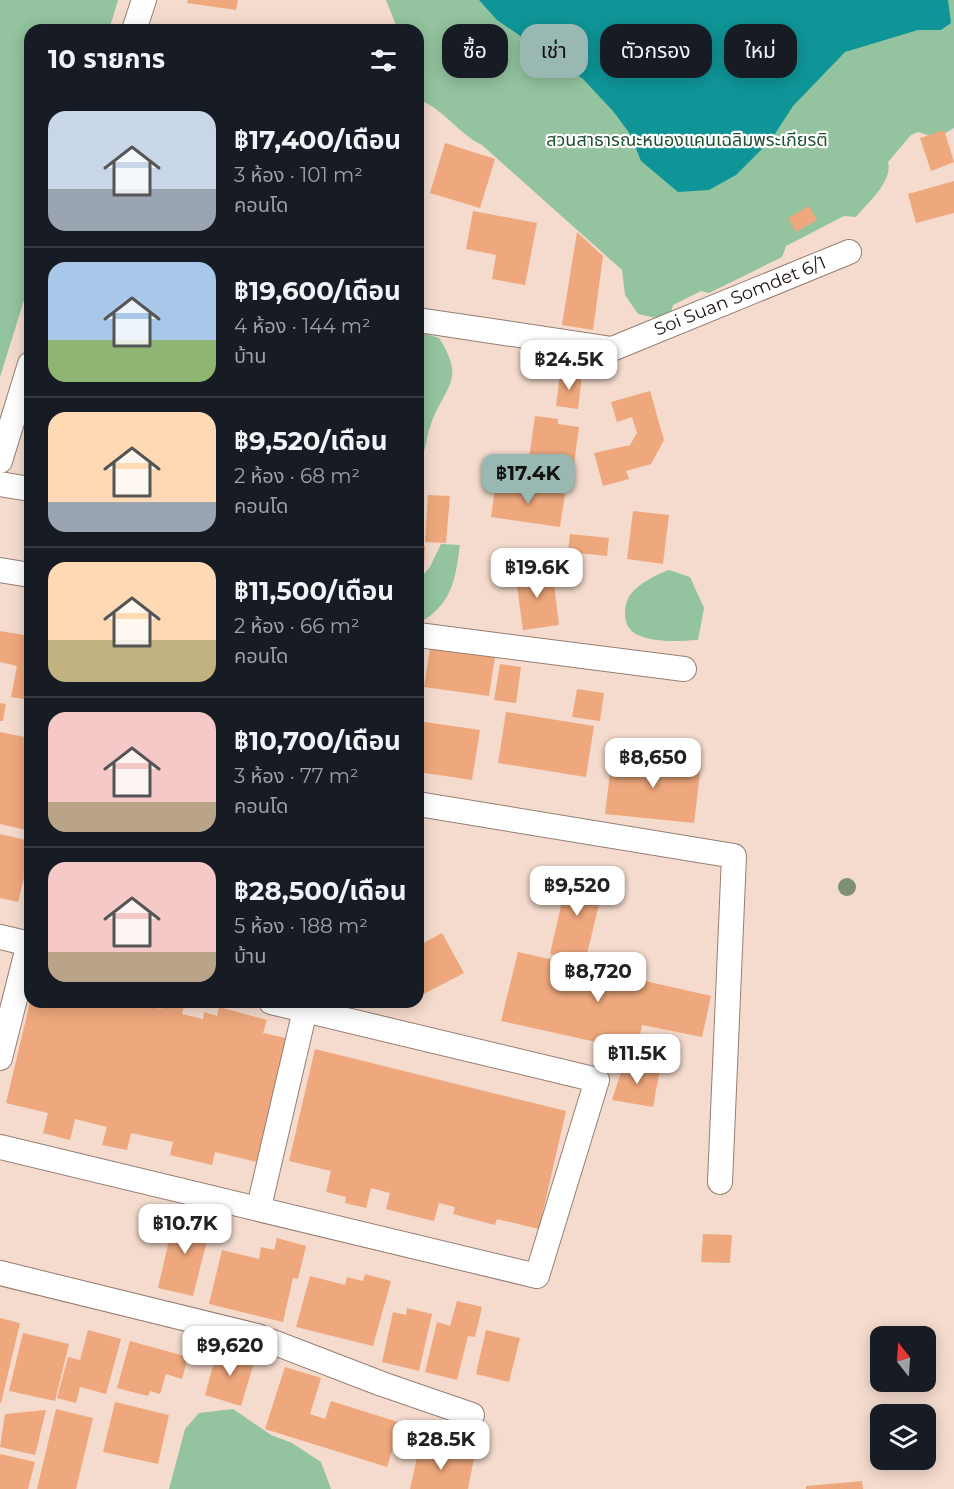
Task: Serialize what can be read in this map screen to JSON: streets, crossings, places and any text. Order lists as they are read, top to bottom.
{
  "streets": {
    "street": ["Soi Suan Somdet 6/1"]
  },
  "parks": ["สวนสาธารณะหนองแคนเฉลิมพระเกียรติ"],
  "north": "top",
  "page": {
    "chip": [
      "ซื้อ",
      "เช่า",
      "ตัวกรอง",
      "ใหม่"
    ],
    "heading": "10 รายการ",
    "list": [
      {
        "name": "฿17,400/เดือน",
        "note": "3 ห้อง · 101 m² · คอนโด"
      },
      {
        "name": "฿19,600/เดือน",
        "note": "4 ห้อง · 144 m² · บ้าน"
      },
      {
        "name": "฿9,520/เดือน",
        "note": "2 ห้อง · 68 m² · คอนโด"
      },
      {
        "name": "฿11,500/เดือน",
        "note": "2 ห้อง · 66 m² · คอนโด"
      },
      {
        "name": "฿10,700/เดือน",
        "note": "3 ห้อง · 77 m² · คอนโด"
      },
      {
        "name": "฿28,500/เดือน",
        "note": "5 ห้อง · 188 m² · บ้าน"
      }
    ],
    "price": [
      "฿24.5K",
      "฿17.4K",
      "฿19.6K",
      "฿8,650",
      "฿9,520",
      "฿8,720",
      "฿11.5K",
      "฿10.7K",
      "฿9,620",
      "฿28.5K"
    ]
  }
}
